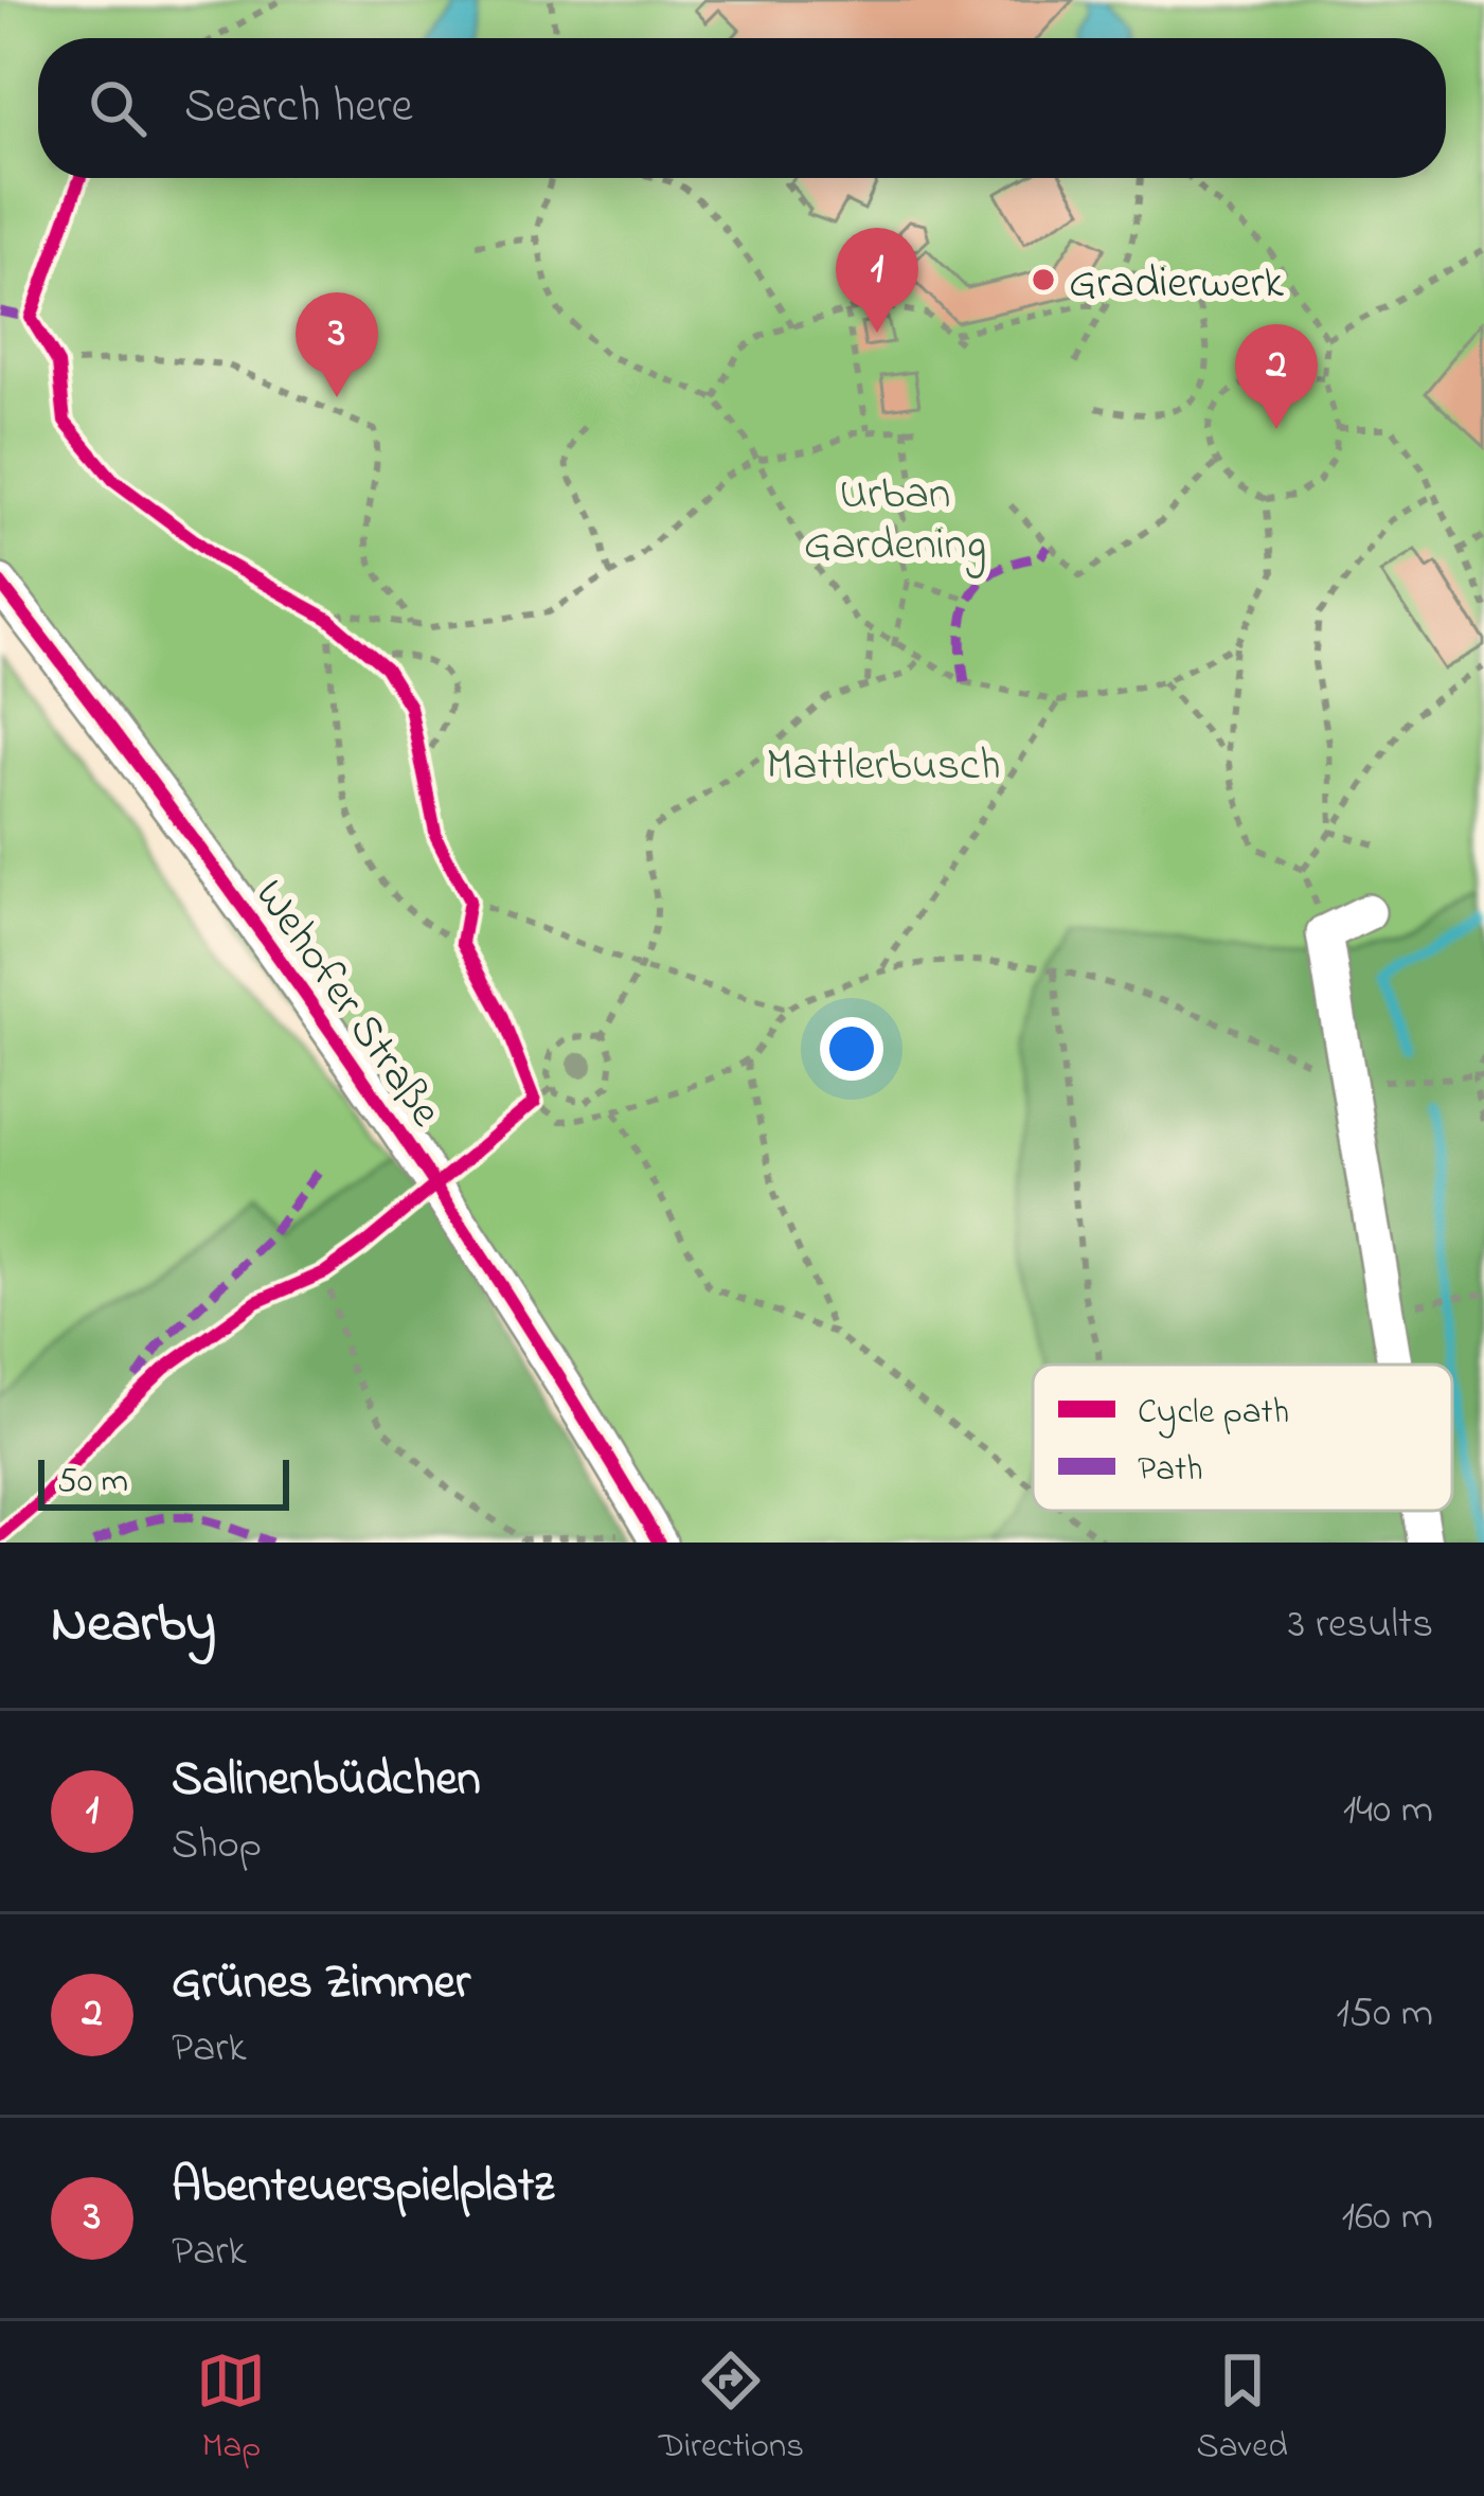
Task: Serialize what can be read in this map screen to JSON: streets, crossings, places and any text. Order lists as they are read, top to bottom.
{
  "streets": {
    "street": ["Wehofer Straße"]
  },
  "parks": ["Urban Gardening", "Mattlerbusch"],
  "places": ["Gradierwerk"],
  "legend": ["Cycle path", "Path"],
  "scale_bar": "50 m",
  "page": {
    "search": "Search here",
    "pins": ["1", "3", "2"],
    "scale": "50 m",
    "heading": ["Nearby", "3 results"],
    "list": [
      {
        "mark": "1",
        "name": "Salinenbüdchen",
        "note": "Shop",
        "value": "140 m"
      },
      {
        "mark": "2",
        "name": "Grünes Zimmer",
        "note": "Park",
        "value": "150 m"
      },
      {
        "mark": "3",
        "name": "Abenteuerspielplatz",
        "note": "Park",
        "value": "160 m"
      }
    ],
    "nav": ["Map", "Directions", "Saved"]
  }
}
